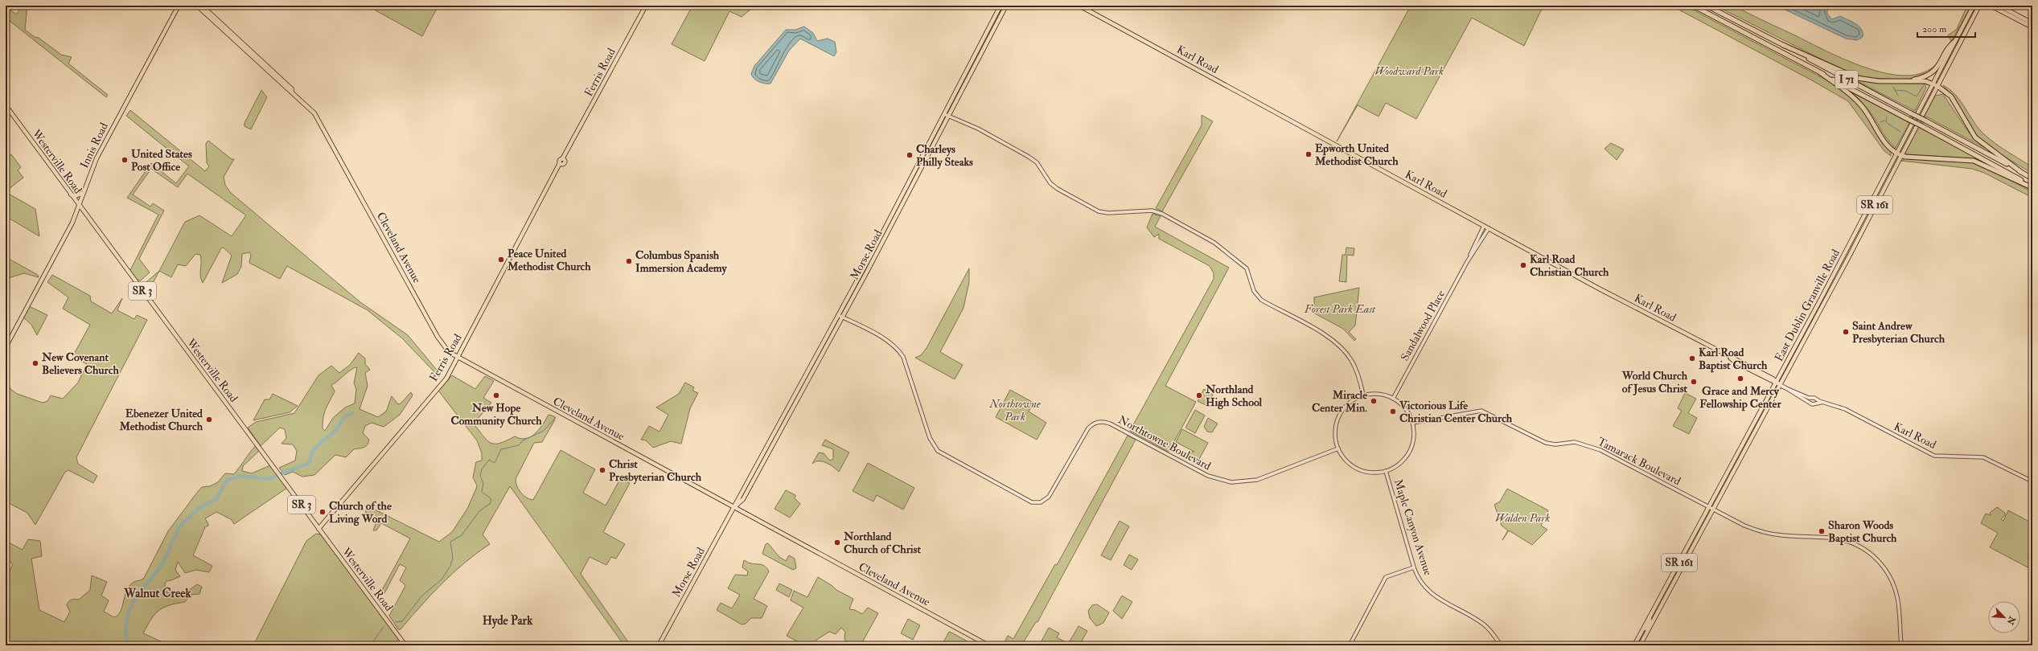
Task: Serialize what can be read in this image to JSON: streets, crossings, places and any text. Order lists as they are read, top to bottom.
{
  "streets": {
    "highway": ["I 71"],
    "main road": [
      "Karl Road",
      "Ferris Road",
      "Innis Road",
      "Westerville Road",
      "SR 161",
      "Cleveland Avenue",
      "Morse Road",
      "SR 3",
      "East Dublin Granville Road"
    ],
    "street": [
      "Sandalwood Place",
      "Northtowne Boulevard",
      "Tamarack Boulevard",
      "Maple Canyon Avenue"
    ]
  },
  "crossings": [
    ["Karl Road", "East Dublin Granville Road"],
    ["Karl Road", "Sandalwood Place"],
    ["Ferris Road", "Westerville Road"],
    ["Ferris Road", "Cleveland Avenue"],
    ["Innis Road", "Westerville Road"],
    ["Cleveland Avenue", "Morse Road"],
    ["Morse Road", "Northtowne Boulevard"],
    ["East Dublin Granville Road", "Tamarack Boulevard"],
    ["Sandalwood Place", "Northtowne Boulevard"],
    ["Sandalwood Place", "Tamarack Boulevard"],
    ["Sandalwood Place", "Maple Canyon Avenue"],
    ["Northtowne Boulevard", "Tamarack Boulevard"],
    ["Northtowne Boulevard", "Maple Canyon Avenue"],
    ["Tamarack Boulevard", "Maple Canyon Avenue"]
  ],
  "districts": ["Walnut Creek", "Hyde Park"],
  "parks": [
    "Woodward Park",
    "Forest Park East",
    "Northtowne Park",
    "Walden Park"
  ],
  "places": [
    "Epworth United Methodist Church",
    "Charleys Philly Steaks",
    "United States Post Office",
    "Peace United Methodist Church",
    "Columbus Spanish Immersion Academy",
    "Karl Road Christian Church",
    "Saint Andrew Presbyterian Church",
    "Karl Road Baptist Church",
    "New Covenant Believers Church",
    "Grace and Mercy Fellowship Center",
    "World Church of Jesus Christ",
    "New Hope Community Church",
    "Northland High School",
    "Miracle Center Min.",
    "Victorious Life Christian Center Church",
    "Ebenezer United Methodist Church",
    "Christ Presbyterian Church",
    "Church of the Living Word",
    "Sharon Woods Baptist Church",
    "Northland Church of Christ"
  ],
  "scale_bar": "200 m",
  "north": "bottom right"
}
